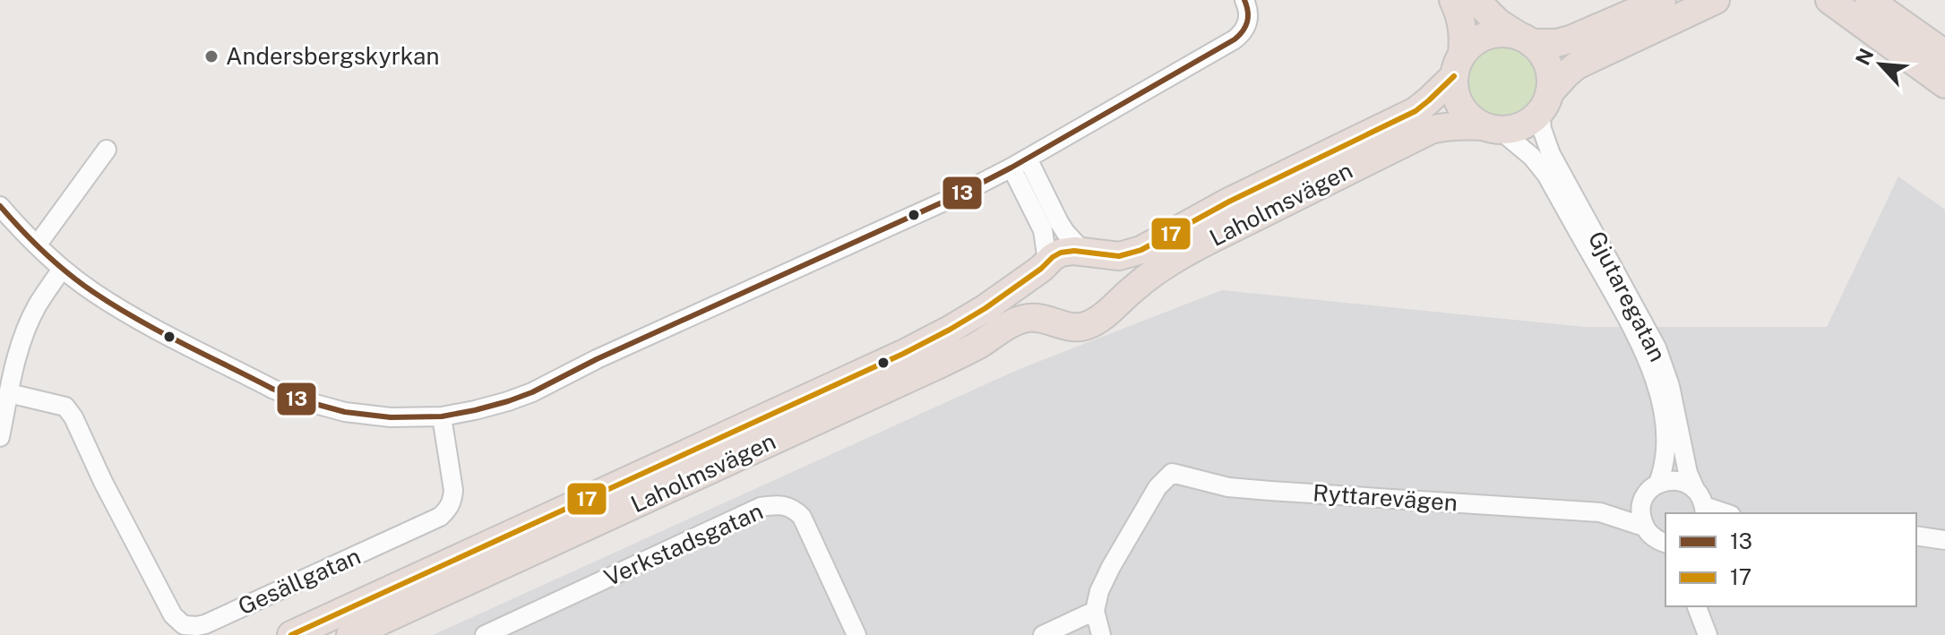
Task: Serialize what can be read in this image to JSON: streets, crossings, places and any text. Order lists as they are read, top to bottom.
{
  "streets": {
    "highway": ["Laholmsvägen"],
    "street": [
      "Gjutaregatan",
      "Ryttarevägen",
      "Verkstadsgatan",
      "Gesällgatan"
    ]
  },
  "crossings": [
    ["Laholmsvägen", "Gjutaregatan"],
    ["Gjutaregatan", "Ryttarevägen"]
  ],
  "places": ["Andersbergskyrkan"],
  "lines": ["transit line 13", "transit line 17"],
  "legend": ["13", "17"],
  "north": "top left"
}
